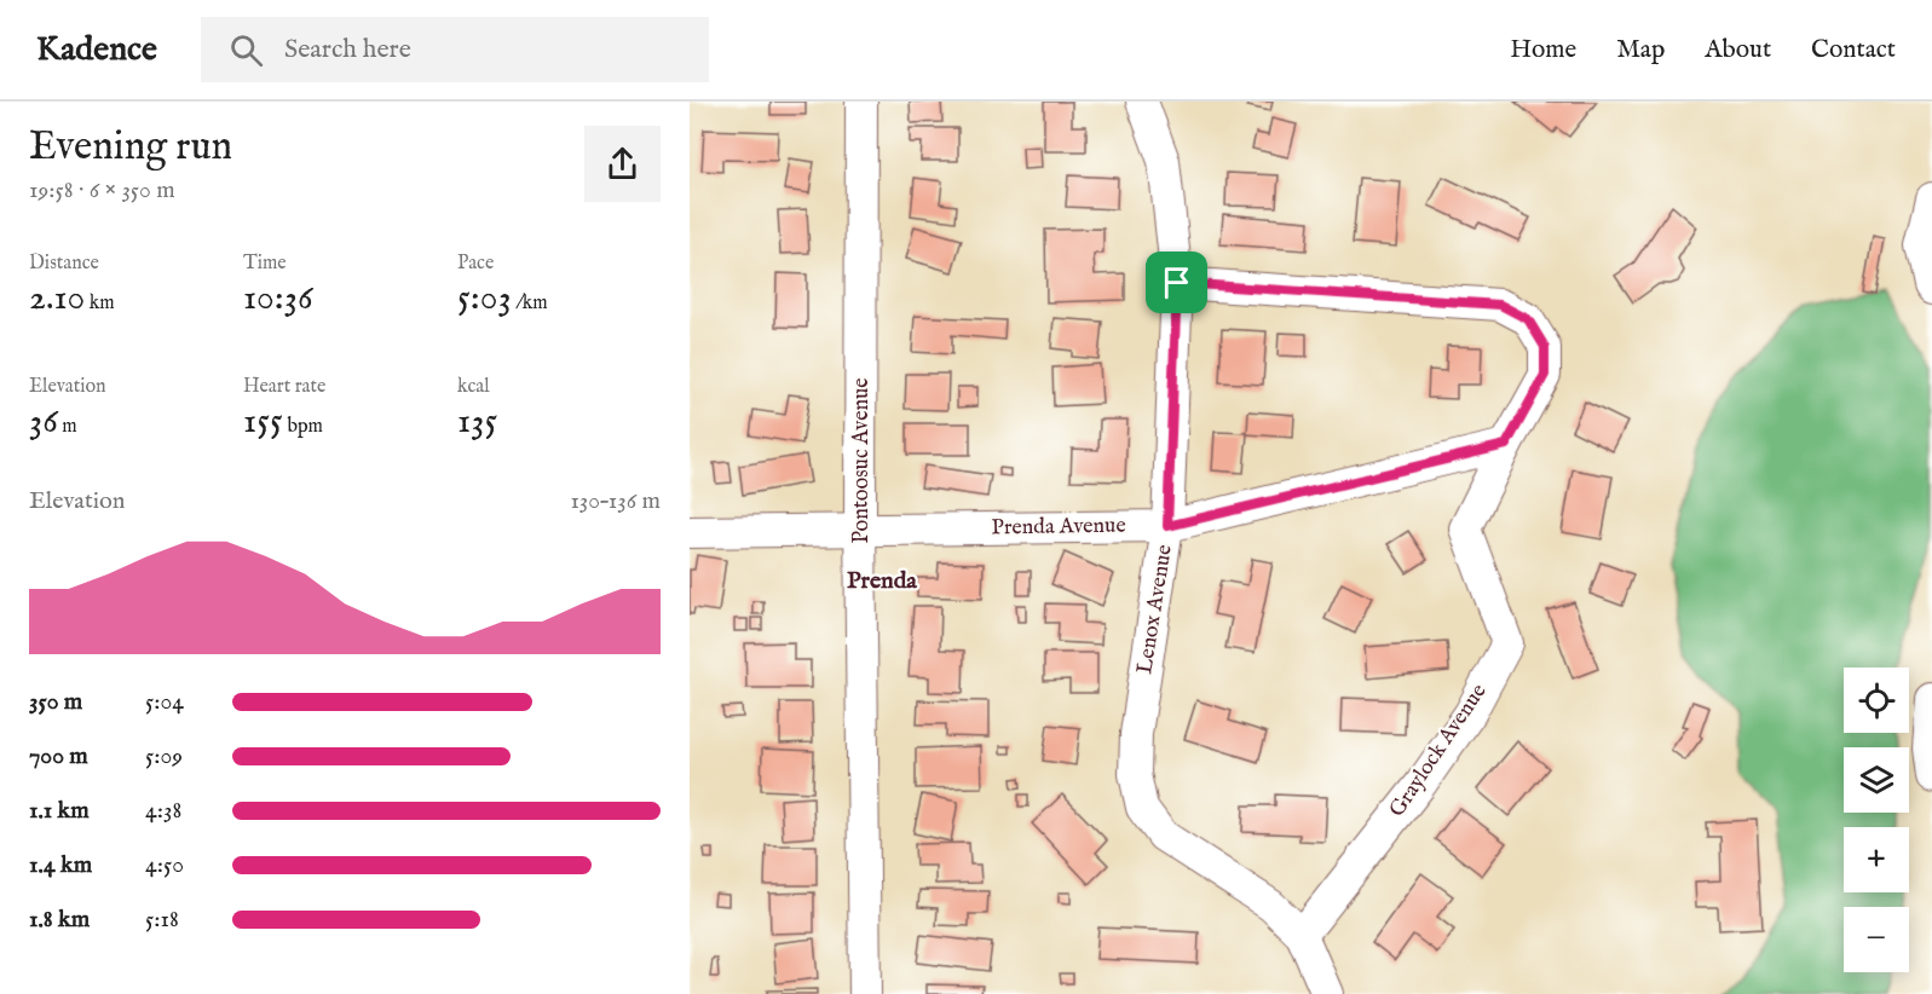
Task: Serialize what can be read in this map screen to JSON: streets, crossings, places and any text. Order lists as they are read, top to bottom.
{
  "streets": {
    "street": [
      "Pontoosuc Avenue",
      "Prenda Avenue",
      "Lenox Avenue",
      "Graylock Avenue"
    ]
  },
  "crossings": [
    ["Pontoosuc Avenue", "Prenda Avenue"],
    ["Prenda Avenue", "Lenox Avenue"],
    ["Prenda Avenue", "Graylock Avenue"],
    ["Lenox Avenue", "Graylock Avenue"]
  ],
  "districts": ["Prenda"],
  "page": {
    "header": "Kadence",
    "search": "Search here",
    "nav": [
      "Home",
      "Map",
      "About",
      "Contact"
    ],
    "heading": ["Evening run", "19:58 · 6 × 350 m"],
    "stats": [
      ["Distance", "2.10 km"],
      ["Time", "10:36"],
      ["Pace", "5:03 /km"],
      ["Elevation", "36 m"],
      ["Heart rate", "155 bpm"],
      ["kcal", "135"]
    ],
    "chart": ["Elevation", "130–136 m"],
    "map_buttons": ["+", "−"],
    "list": [
      {
        "name": "350 m",
        "note": "5:04"
      },
      {
        "name": "700 m",
        "note": "5:09"
      },
      {
        "name": "1.1 km",
        "note": "4:38"
      },
      {
        "name": "1.4 km",
        "note": "4:50"
      },
      {
        "name": "1.8 km",
        "note": "5:18"
      }
    ]
  }
}
